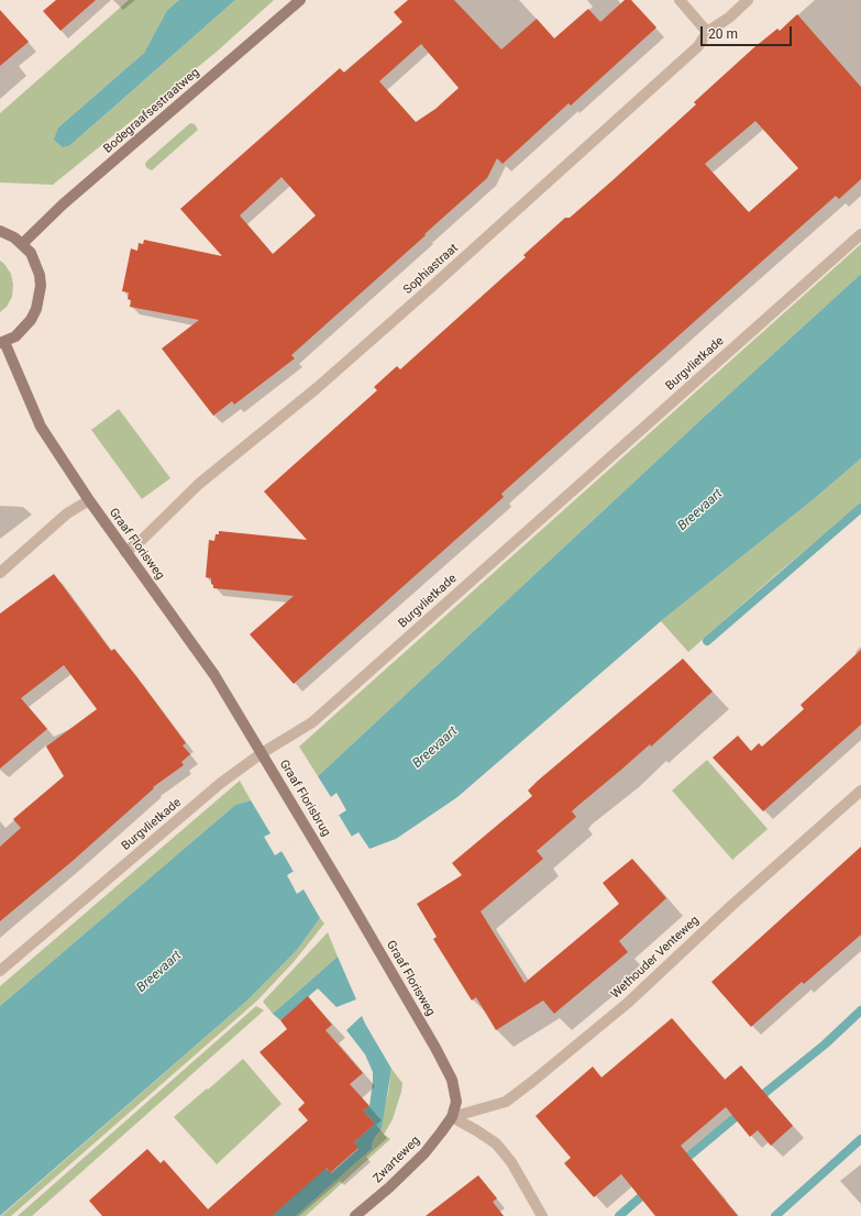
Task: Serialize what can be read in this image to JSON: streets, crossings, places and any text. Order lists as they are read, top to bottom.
{
  "streets": {
    "main road": [
      "Bodegraafsestraatweg",
      "Graaf Florisweg",
      "Graaf Florisbrug",
      "Zwarteweg"
    ],
    "street": ["Sophiastraat", "Burgvlietkade", "Wethouder Venteweg"]
  },
  "crossings": [
    ["Sophiastraat", "Graaf Florisweg"],
    ["Burgvlietkade", "Graaf Florisweg"],
    ["Burgvlietkade", "Graaf Florisbrug"],
    ["Graaf Florisweg", "Graaf Florisbrug"],
    ["Graaf Florisweg", "Wethouder Venteweg"],
    ["Graaf Florisweg", "Zwarteweg"],
    ["Wethouder Venteweg", "Zwarteweg"]
  ],
  "water": ["Breevaart"],
  "scale_bar": "20 m"
}
